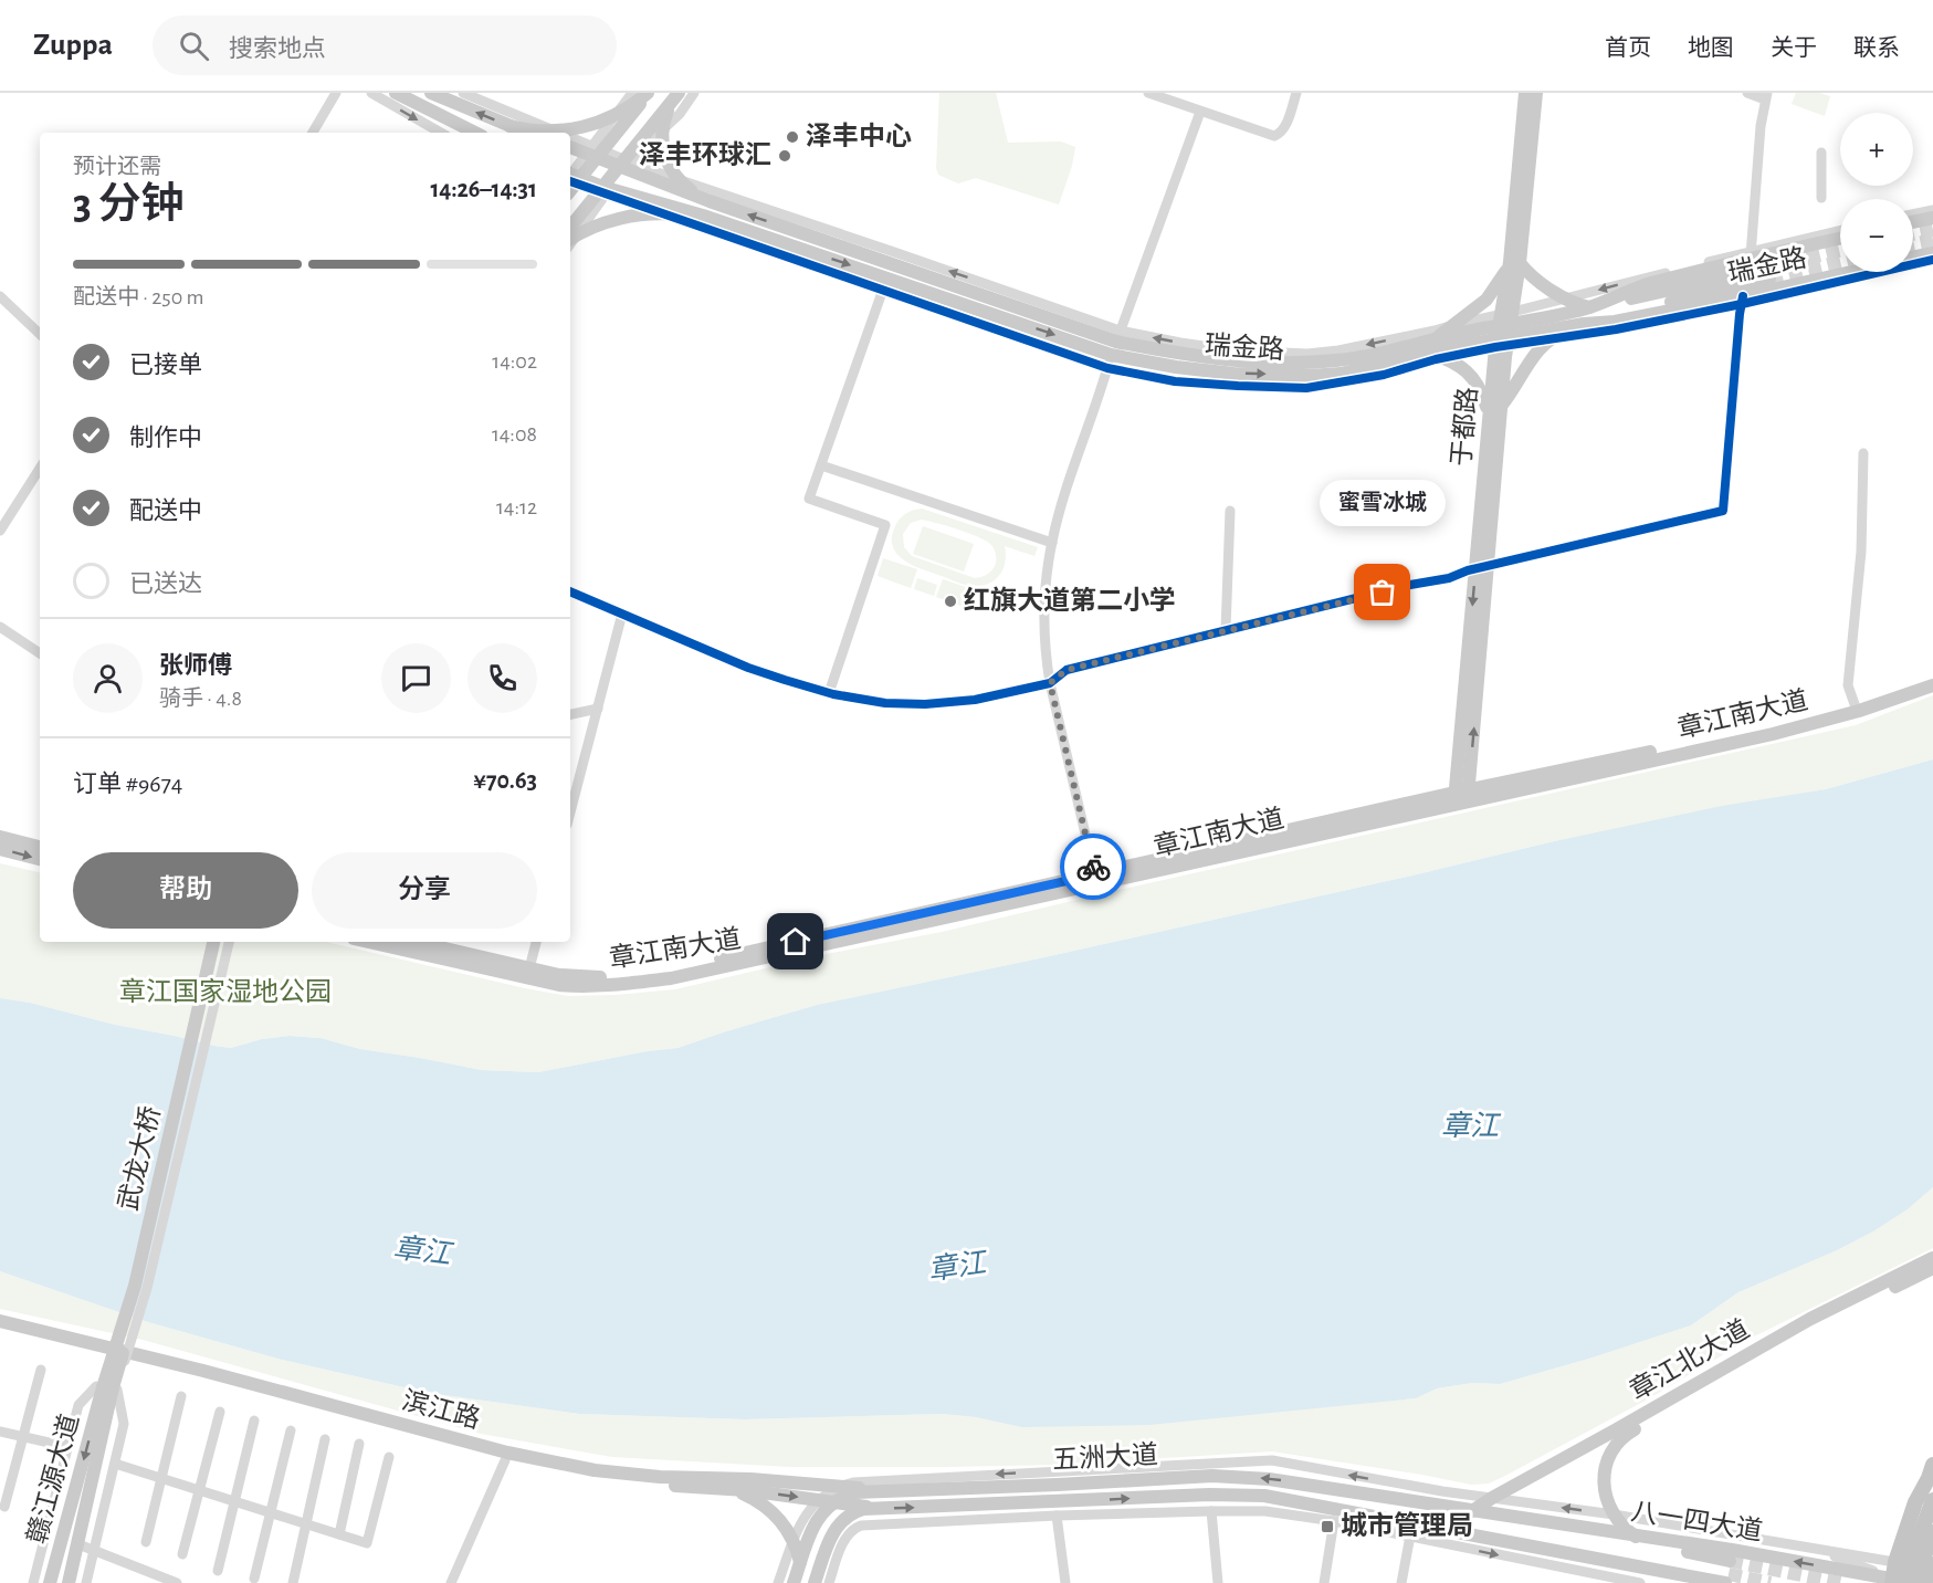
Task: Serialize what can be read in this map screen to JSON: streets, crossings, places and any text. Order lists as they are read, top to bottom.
{
  "streets": {
    "main road": [
      "瑞金路",
      "于都路",
      "章江南大道",
      "武龙大桥",
      "章江北大道",
      "滨江路",
      "五洲大道",
      "赣江源大道",
      "八一四大道"
    ]
  },
  "crossings": [
    ["瑞金路", "于都路"],
    ["于都路", "章江南大道"],
    ["武龙大桥", "赣江源大道"],
    ["章江北大道", "五洲大道"],
    ["章江北大道", "八一四大道"],
    ["滨江路", "五洲大道"],
    ["五洲大道", "八一四大道"]
  ],
  "water": ["章江"],
  "parks": ["章江国家湿地公园"],
  "places": {
    "other": [
      "泽丰中心",
      "泽丰环球汇",
      "蜜雪冰城",
      "红旗大道第二小学"
    ],
    "transit": ["城市管理局"]
  },
  "page": {
    "header": "Zuppa",
    "search": "搜索地点",
    "nav": [
      "首页",
      "地图",
      "关于",
      "联系"
    ],
    "map_buttons": ["+", "−"],
    "heading": ["3 分钟", "预计还需", "14:26–14:31"],
    "panel": [
      "张师傅",
      "骑手 · 4.8",
      "订单 #9674",
      "¥70.63"
    ],
    "bar": "配送中 · 250 m",
    "list": [
      ["已接单", "14:02"],
      ["制作中", "14:08"],
      ["配送中", "14:12"],
      "已送达"
    ],
    "bubble": "蜜雪冰城",
    "buttons": ["帮助", "分享"]
  }
}
